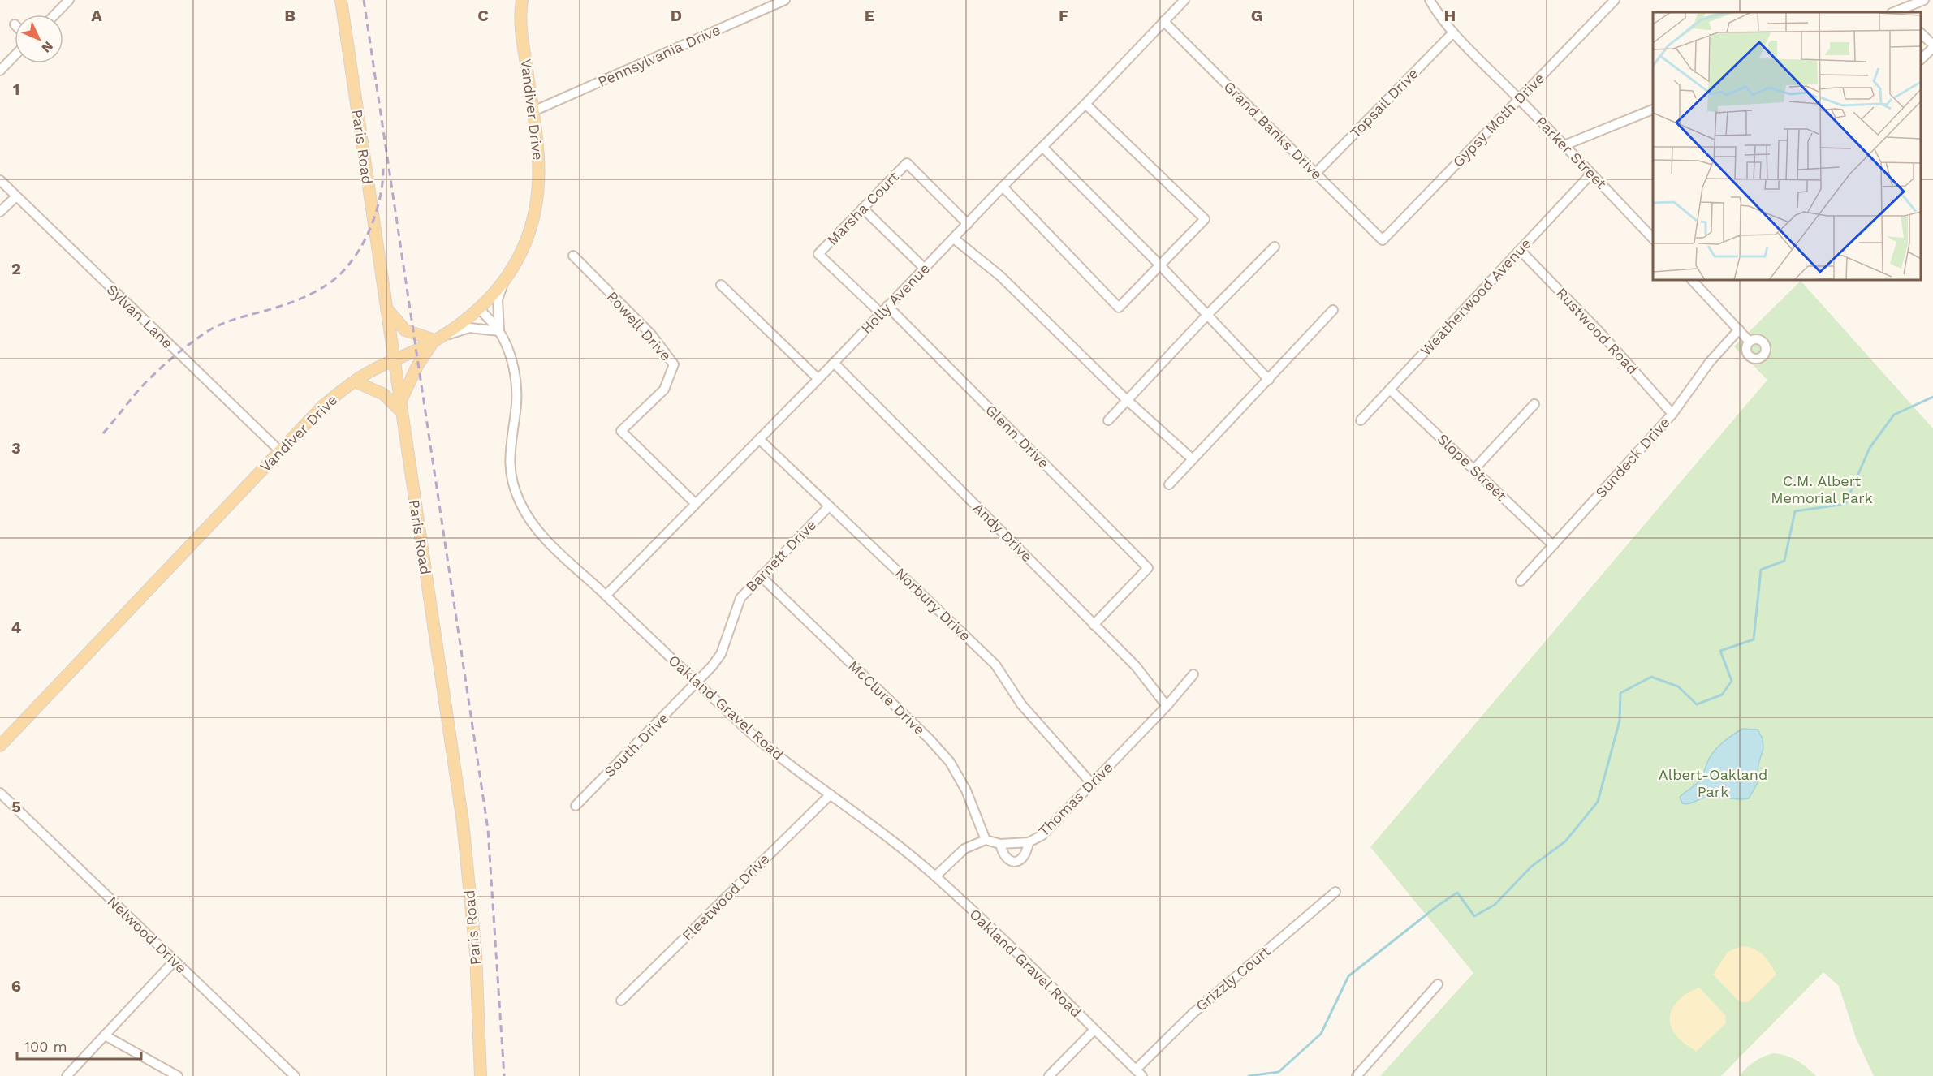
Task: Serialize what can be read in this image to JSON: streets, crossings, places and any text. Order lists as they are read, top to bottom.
{
  "streets": {
    "main road": ["Vandiver Drive", "Paris Road"],
    "street": [
      "Pennsylvania Drive",
      "Topsail Drive",
      "Gypsy Moth Drive",
      "Grand Banks Drive",
      "Parker Street",
      "Marsha Court",
      "Weatherwood Avenue",
      "Holly Avenue",
      "Sylvan Lane",
      "Powell Drive",
      "Rustwood Road",
      "Glenn Drive",
      "Sundeck Drive",
      "Slope Street",
      "Andy Drive",
      "Barnett Drive",
      "Norbury Drive",
      "McClure Drive",
      "Oakland Gravel Road",
      "South Drive",
      "Thomas Drive",
      "Fleetwood Drive",
      "Nelwood Drive",
      "Grizzly Court"
    ]
  },
  "crossings": [
    ["Pennsylvania Drive", "Vandiver Drive"],
    ["Topsail Drive", "Grand Banks Drive"],
    ["Topsail Drive", "Parker Street"],
    ["Vandiver Drive", "Paris Road"],
    ["Vandiver Drive", "Sylvan Lane"],
    ["Vandiver Drive", "Oakland Gravel Road"],
    ["Gypsy Moth Drive", "Grand Banks Drive"],
    ["Gypsy Moth Drive", "Parker Street"],
    ["Grand Banks Drive", "Holly Avenue"],
    ["Parker Street", "Weatherwood Avenue"],
    ["Marsha Court", "Holly Avenue"],
    ["Weatherwood Avenue", "Rustwood Road"],
    ["Weatherwood Avenue", "Slope Street"],
    ["Holly Avenue", "Powell Drive"],
    ["Holly Avenue", "Glenn Drive"],
    ["Holly Avenue", "Andy Drive"],
    ["Holly Avenue", "Norbury Drive"],
    ["Holly Avenue", "Oakland Gravel Road"],
    ["Rustwood Road", "Sundeck Drive"],
    ["Glenn Drive", "Andy Drive"],
    ["Sundeck Drive", "Slope Street"],
    ["Andy Drive", "Thomas Drive"],
    ["Barnett Drive", "Norbury Drive"],
    ["Barnett Drive", "McClure Drive"],
    ["Barnett Drive", "Oakland Gravel Road"],
    ["Barnett Drive", "South Drive"],
    ["Norbury Drive", "Thomas Drive"],
    ["McClure Drive", "Thomas Drive"],
    ["Oakland Gravel Road", "South Drive"],
    ["Oakland Gravel Road", "Fleetwood Drive"],
    ["Oakland Gravel Road", "Grizzly Court"]
  ],
  "parks": ["C.M. Albert Memorial Park", "Albert-Oakland Park"],
  "scale_bar": "100 m",
  "north": "bottom right",
  "grid": {
    "columns": [
      "A",
      "B",
      "C",
      "D",
      "E",
      "F",
      "G",
      "H"
    ],
    "rows": [
      "1",
      "2",
      "3",
      "4",
      "5",
      "6"
    ]
  }
}
